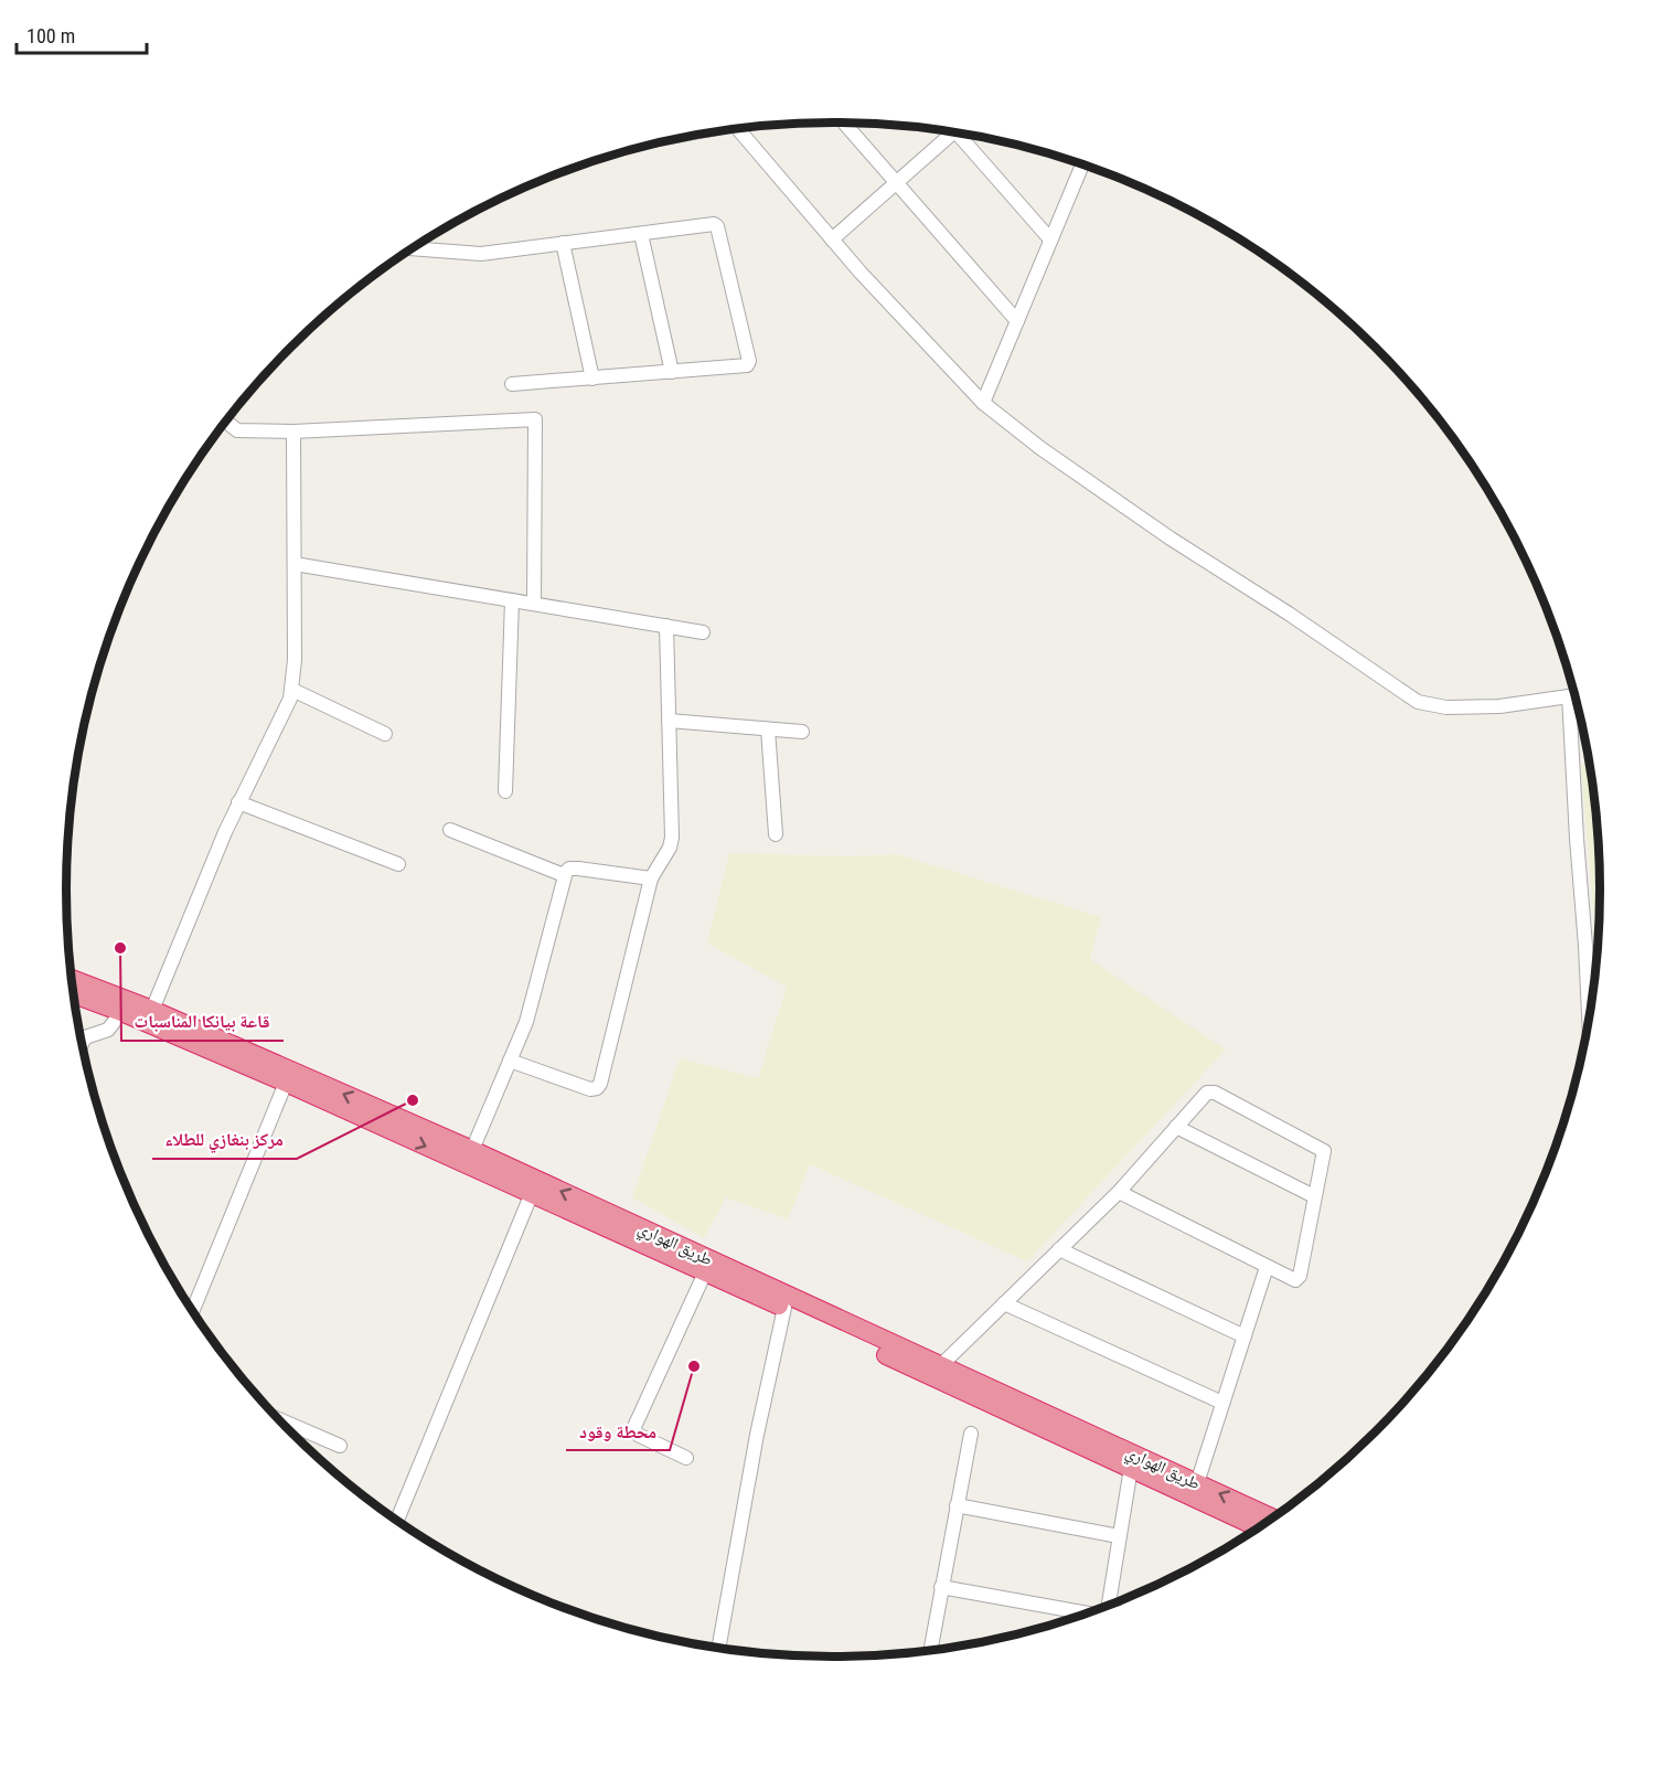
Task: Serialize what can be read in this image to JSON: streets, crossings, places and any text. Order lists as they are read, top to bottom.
{
  "streets": {
    "highway": ["طريق الهواري"]
  },
  "places": ["قاعة بيانكا المناسبات", "مركز بنغازي للطلاء", "محطة وقود"],
  "scale_bar": "100 m"
}
